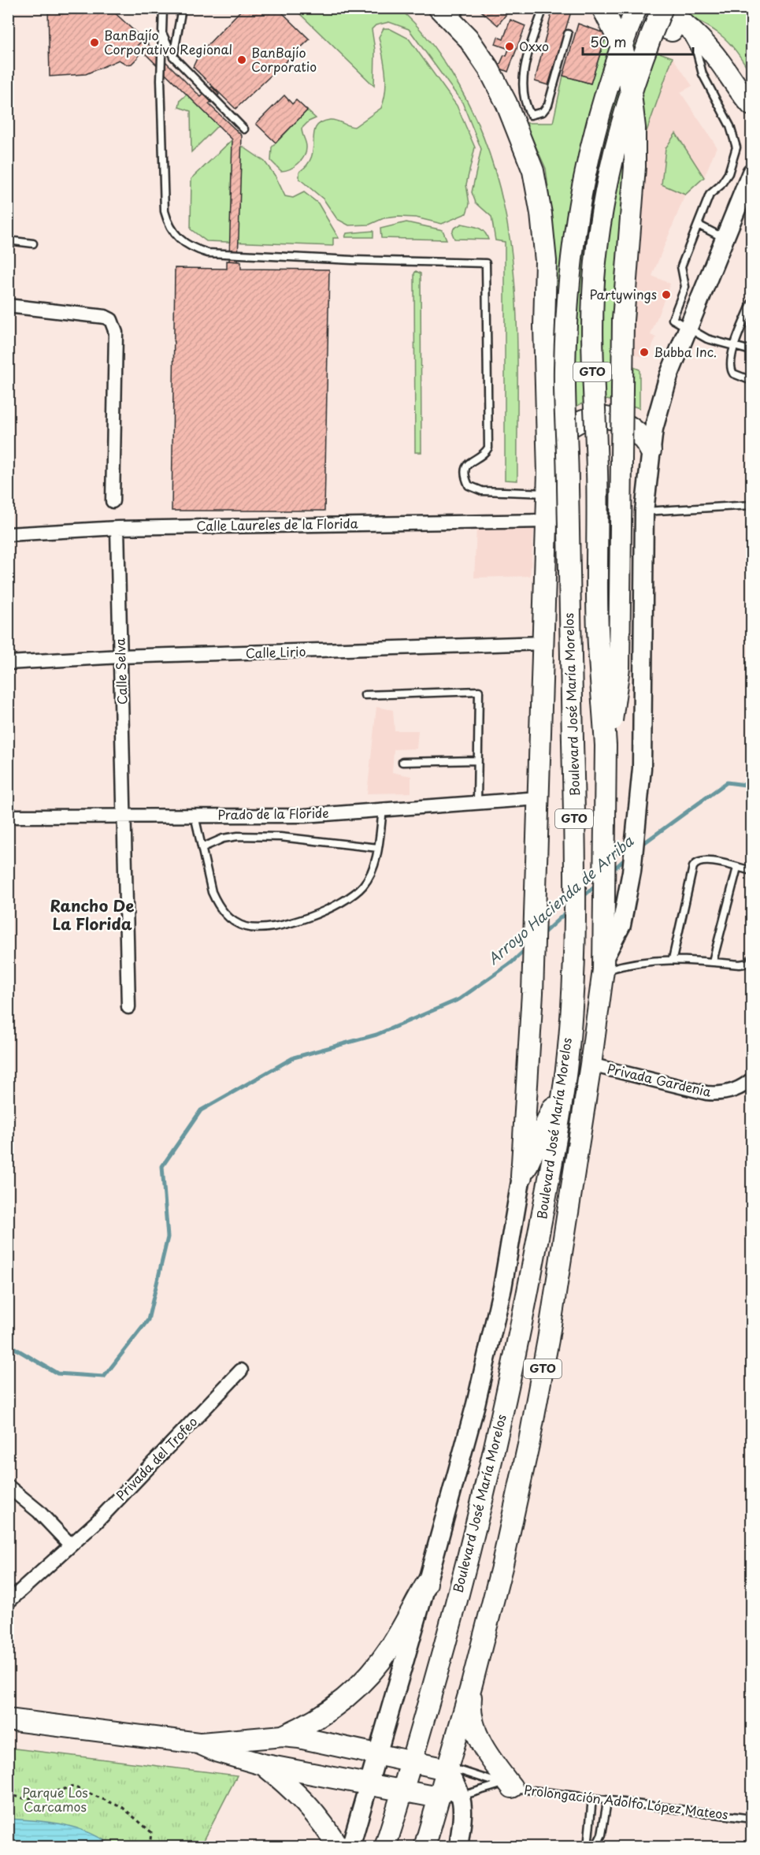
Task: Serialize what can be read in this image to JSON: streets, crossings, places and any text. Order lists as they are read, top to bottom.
{
  "streets": {
    "main road": ["GTO", "Boulevard José María Morelos", "Prolongación Adolfo López Mateos"],
    "street": [
      "Calle Laureles de la Florida",
      "Calle Lirio",
      "Calle Selva",
      "Prado de la Floride",
      "Privada Gardenia",
      "Privada del Trofeo"
    ]
  },
  "crossings": [
    ["GTO", "Boulevard José María Morelos"],
    ["GTO", "Prolongación Adolfo López Mateos"],
    ["Calle Laureles de la Florida", "Calle Selva"],
    ["Calle Lirio", "Calle Selva"],
    ["Calle Selva", "Prado de la Floride"],
    ["Boulevard José María Morelos", "Privada Gardenia"],
    ["Boulevard José María Morelos", "Prolongación Adolfo López Mateos"]
  ],
  "districts": ["Rancho De La Florida"],
  "water": ["Arroyo Hacienda de Arriba"],
  "parks": ["Parque Los Carcamos"],
  "places": [
    "BanBajío Corporativo Regional",
    "Oxxo",
    "BanBajío Corporatio",
    "Partywings",
    "Bubba Inc."
  ],
  "scale_bar": "50 m"
}
